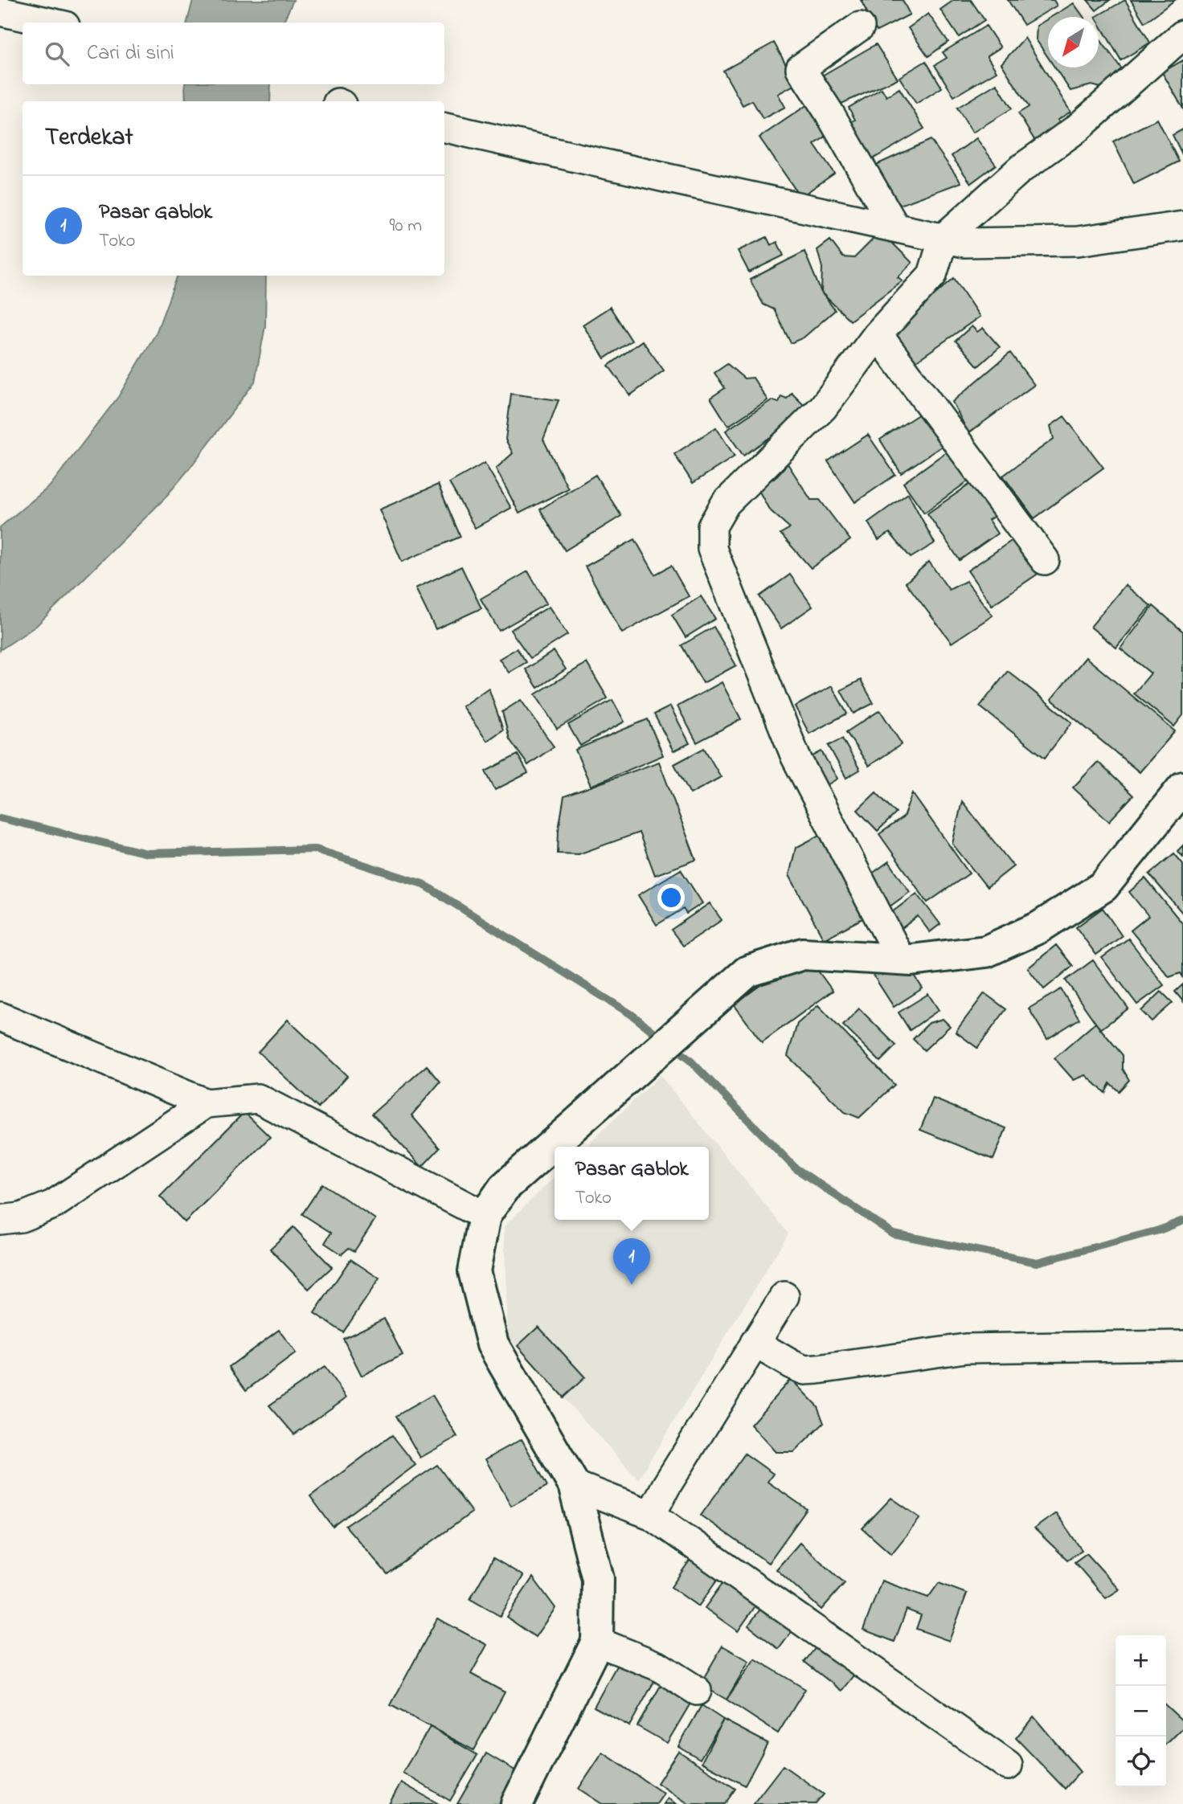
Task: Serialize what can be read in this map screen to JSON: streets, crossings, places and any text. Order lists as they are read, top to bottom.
{
  "north": "bottom left",
  "page": {
    "search": "Cari di sini",
    "heading": "Terdekat",
    "list": [
      {
        "mark": "1",
        "name": "Pasar Gablok",
        "note": "Toko",
        "value": "90 m"
      }
    ],
    "popup": ["Pasar Gablok", "Toko"],
    "pins": "1",
    "map_buttons": ["+", "−"]
  }
}
